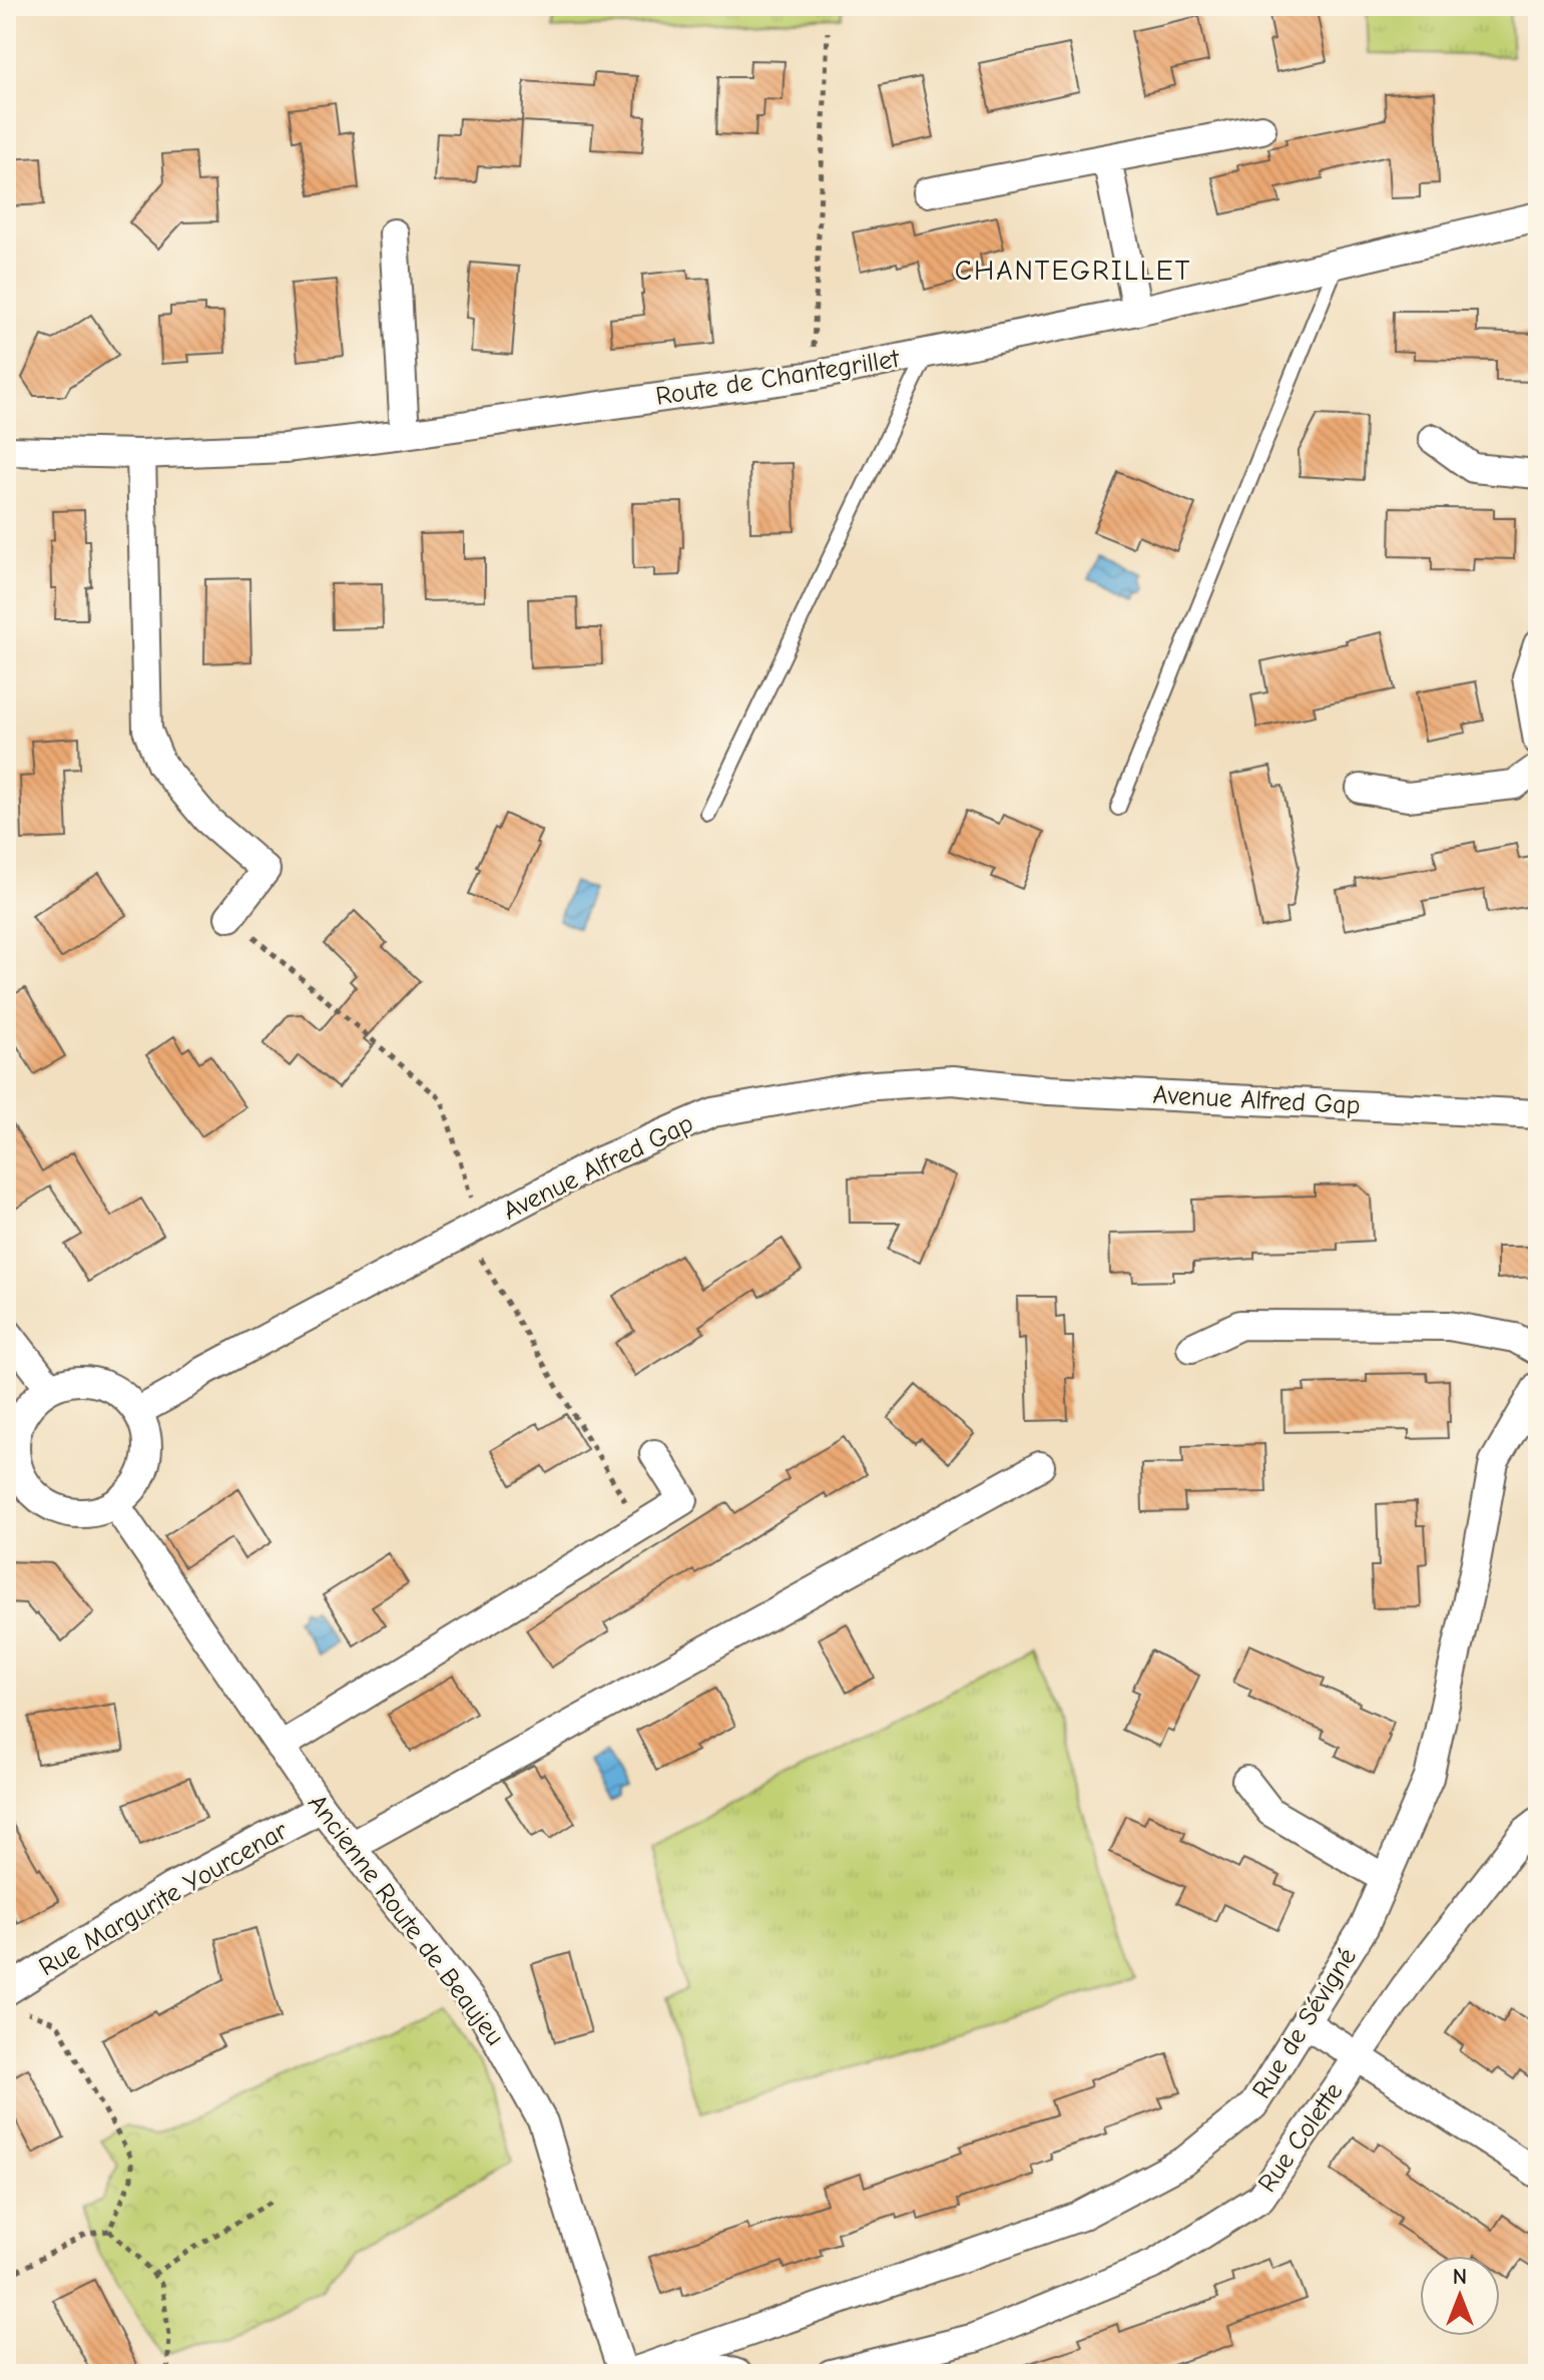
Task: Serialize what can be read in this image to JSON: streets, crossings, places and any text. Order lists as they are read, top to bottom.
{
  "streets": {
    "street": [
      "Route de Chantegrillet",
      "Avenue Alfred Gap",
      "Rue Margurite Yourcenar",
      "Ancienne Route de Beaujeu",
      "Rue de Sévigné",
      "Rue Colette"
    ]
  },
  "crossings": [
    ["Avenue Alfred Gap", "Ancienne Route de Beaujeu"],
    ["Rue Margurite Yourcenar", "Ancienne Route de Beaujeu"],
    ["Ancienne Route de Beaujeu", "Rue de Sévigné"]
  ],
  "districts": ["CHANTEGRILLET"],
  "north": "top"
}
